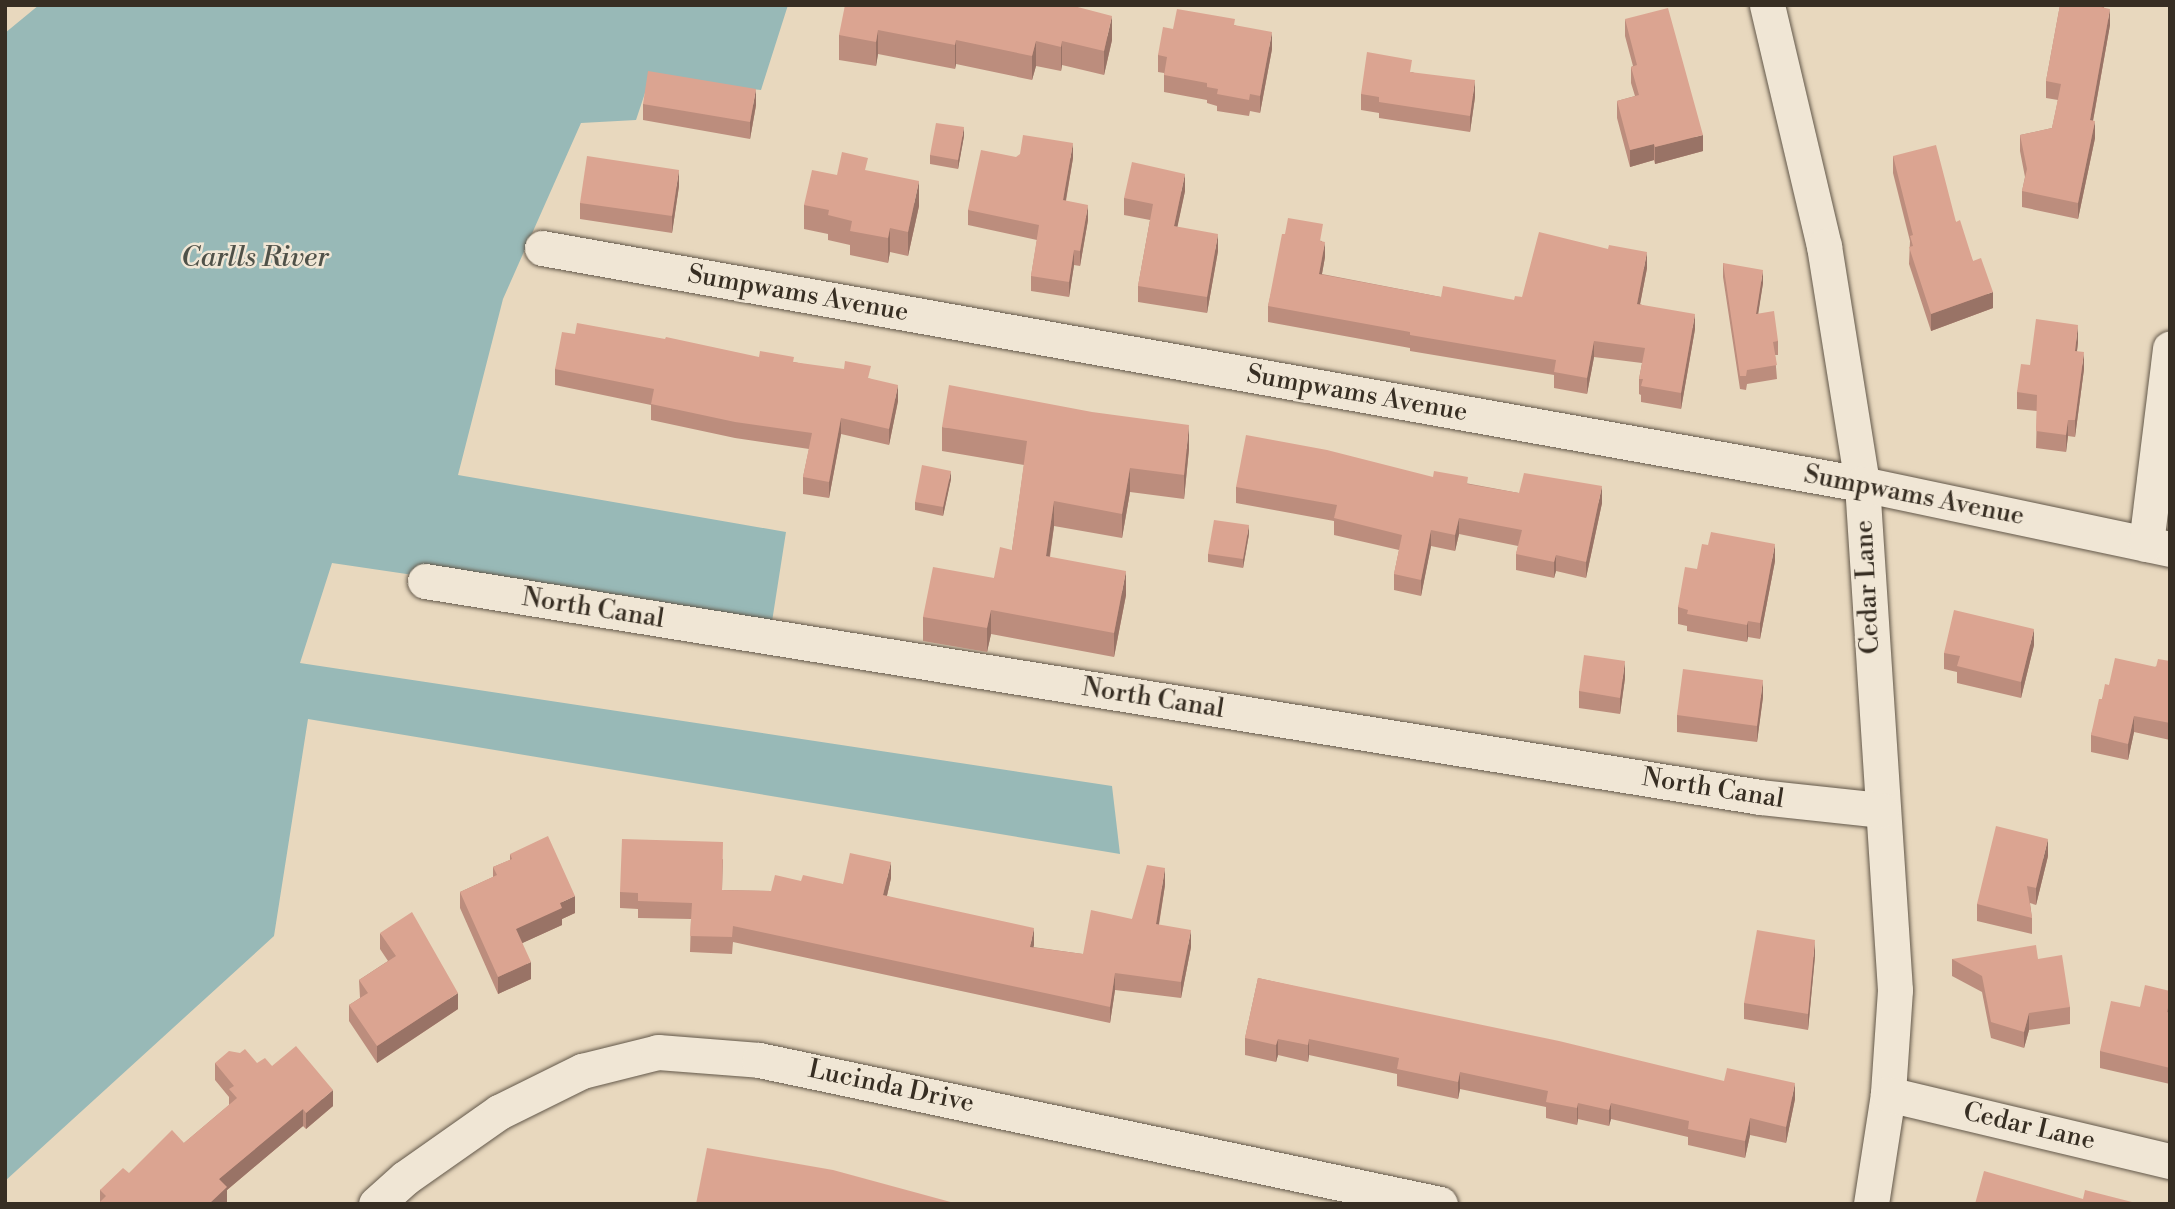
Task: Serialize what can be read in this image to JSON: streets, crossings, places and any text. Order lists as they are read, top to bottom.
{
  "streets": {
    "street": [
      "Sumpwams Avenue",
      "Cedar Lane",
      "North Canal",
      "Lucinda Drive"
    ]
  },
  "crossings": [
    ["Sumpwams Avenue", "Cedar Lane"],
    ["Cedar Lane", "North Canal"]
  ],
  "water": ["Carlls River"]
}
